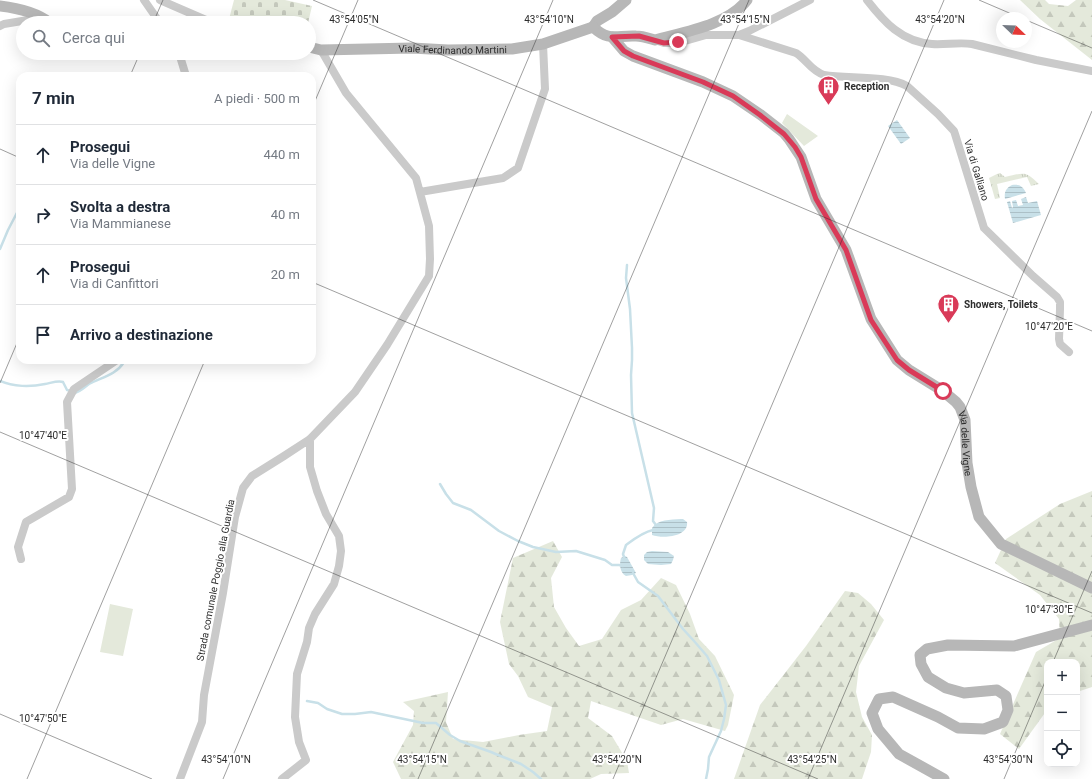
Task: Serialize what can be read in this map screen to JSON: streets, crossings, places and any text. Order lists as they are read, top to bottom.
{
  "streets": {
    "street": [
      "Viale Ferdinando Martini",
      "Via di Galliano",
      "Via delle Vigne",
      "Strada comunale Poggio alla Guardia"
    ]
  },
  "crossings": [
    ["Viale Ferdinando Martini", "Strada comunale Poggio alla Guardia"]
  ],
  "places": {
    "building": ["Reception", "Showers, Toilets"]
  },
  "north": "bottom right",
  "page": {
    "search": "Cerca qui",
    "heading": ["7 min", "A piedi · 500 m"],
    "list": [
      ["Prosegui", "Via delle Vigne", "440 m"],
      ["Svolta a destra", "Via Mammianese", "40 m"],
      ["Prosegui", "Via di Canfittori", "20 m"],
      "Arrivo a destinazione"
    ],
    "map_buttons": ["+", "−"]
  },
  "coordinates": [
    "43°54'05\"N",
    "43°54'10\"N",
    "43°54'15\"N",
    "43°54'20\"N",
    "10°47'20\"E",
    "10°47'40\"E",
    "10°47'30\"E",
    "10°47'50\"E",
    "43°54'25\"N",
    "43°54'30\"N"
  ]
}
